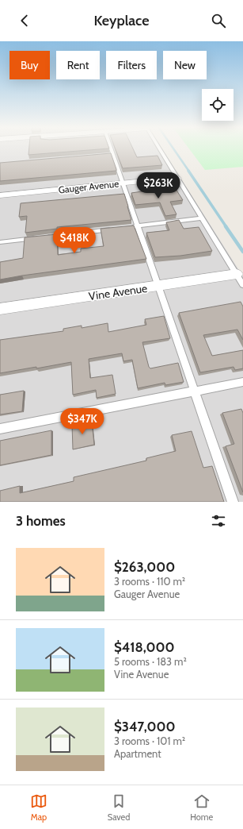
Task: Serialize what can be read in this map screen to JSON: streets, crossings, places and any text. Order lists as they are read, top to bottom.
{
  "streets": {
    "street": ["Gauger Avenue", "Vine Avenue"]
  },
  "page": {
    "header": "Keyplace",
    "chip": [
      "Buy",
      "Rent",
      "Filters",
      "New"
    ],
    "price": ["$263K", "$418K", "$347K"],
    "heading": "3 homes",
    "list": [
      {
        "name": "$263,000",
        "note": "3 rooms · 110 m² · Gauger Avenue"
      },
      {
        "name": "$418,000",
        "note": "5 rooms · 183 m² · Vine Avenue"
      },
      {
        "name": "$347,000",
        "note": "3 rooms · 101 m² · Apartment"
      }
    ],
    "tabs": ["Map", "Saved", "Home"]
  }
}
